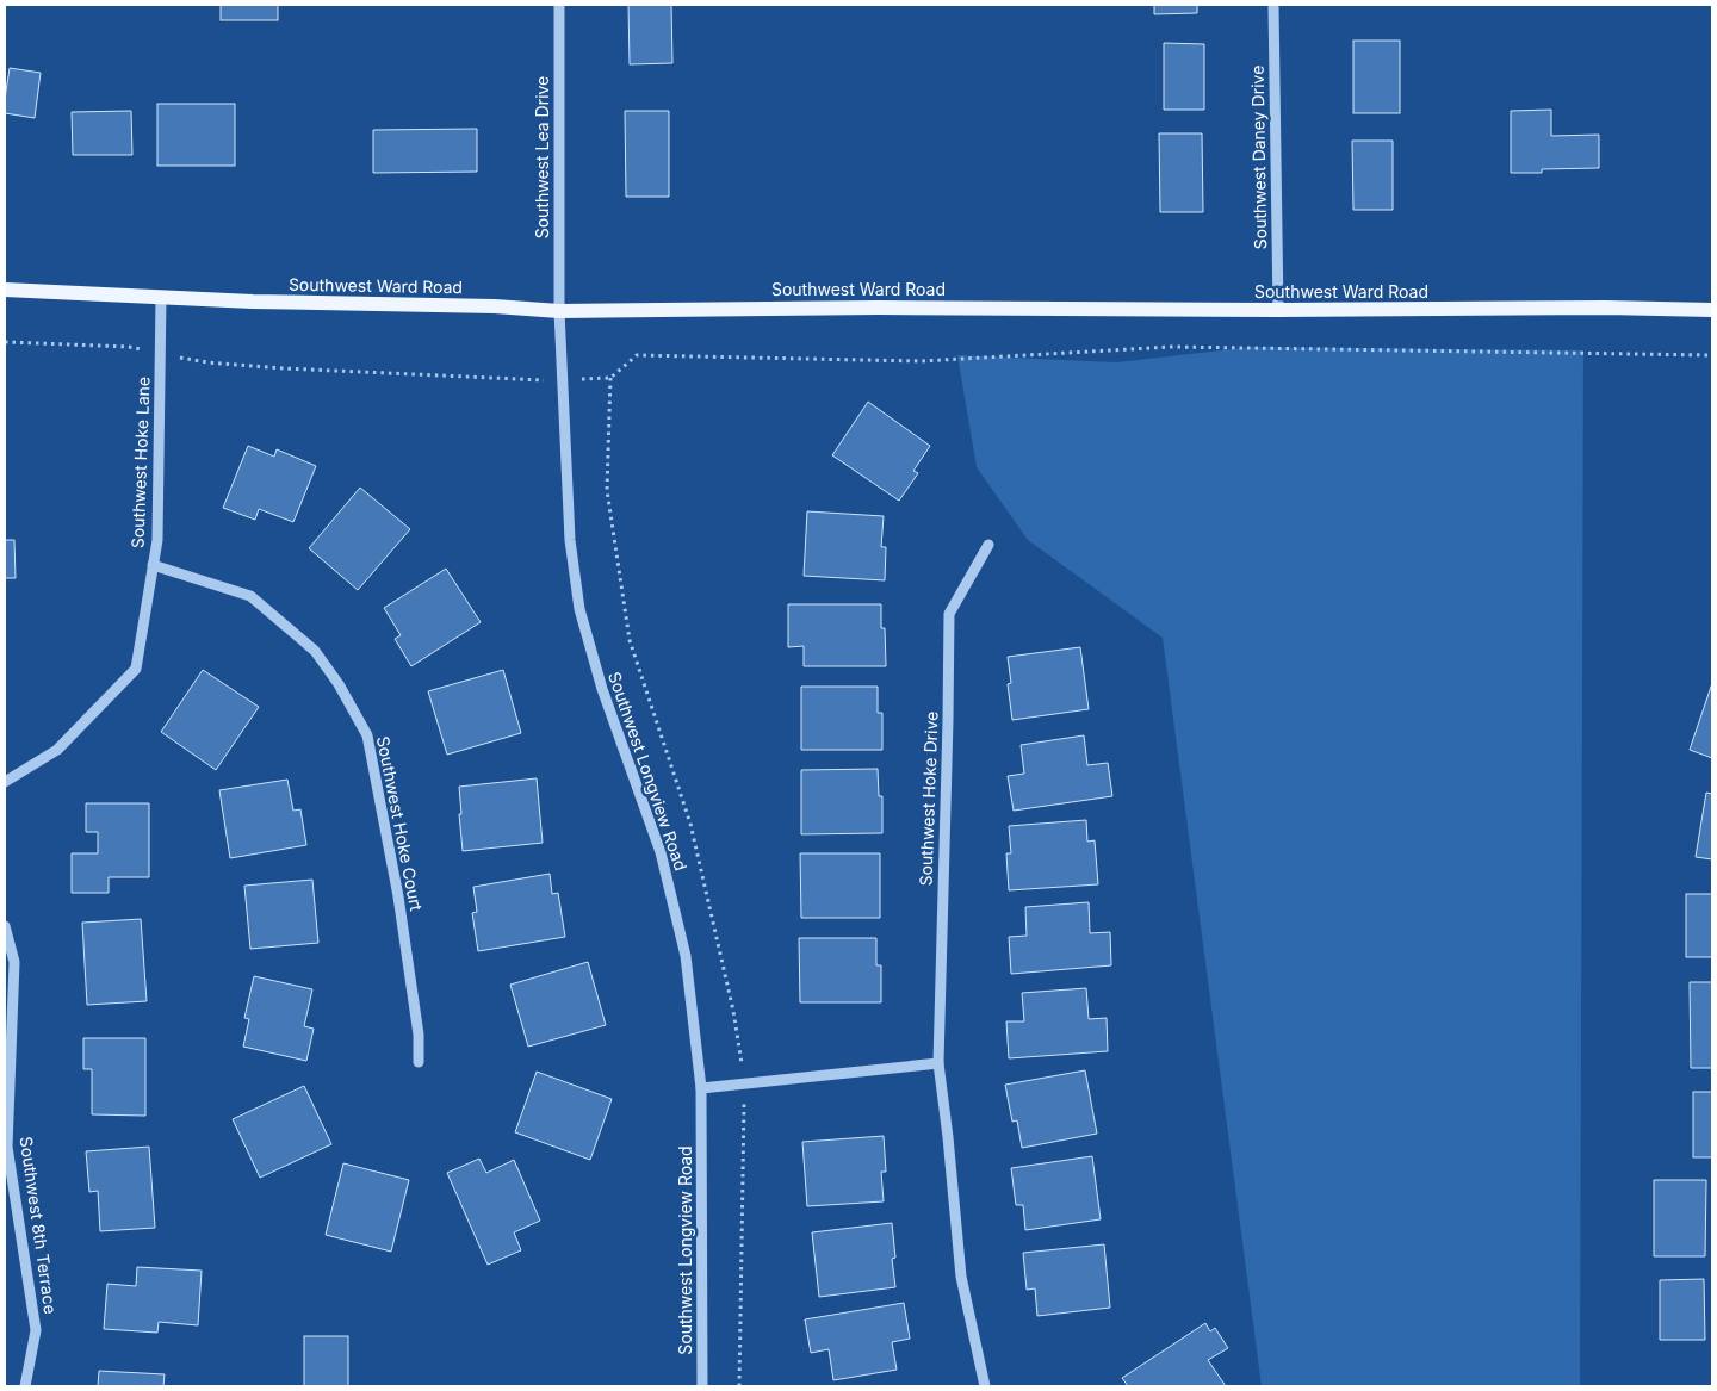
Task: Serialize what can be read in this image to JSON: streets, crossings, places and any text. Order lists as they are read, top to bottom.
{
  "streets": {
    "main road": ["Southwest Ward Road"],
    "street": [
      "Southwest Lea Drive",
      "Southwest Daney Drive",
      "Southwest Hoke Lane",
      "Southwest Longview Road",
      "Southwest Hoke Drive",
      "Southwest Hoke Court",
      "Southwest 8th Terrace"
    ]
  },
  "crossings": [
    ["Southwest Lea Drive", "Southwest Ward Road"],
    ["Southwest Lea Drive", "Southwest Longview Road"],
    ["Southwest Daney Drive", "Southwest Ward Road"],
    ["Southwest Ward Road", "Southwest Hoke Lane"],
    ["Southwest Ward Road", "Southwest Longview Road"],
    ["Southwest Hoke Lane", "Southwest Hoke Court"]
  ]
}
